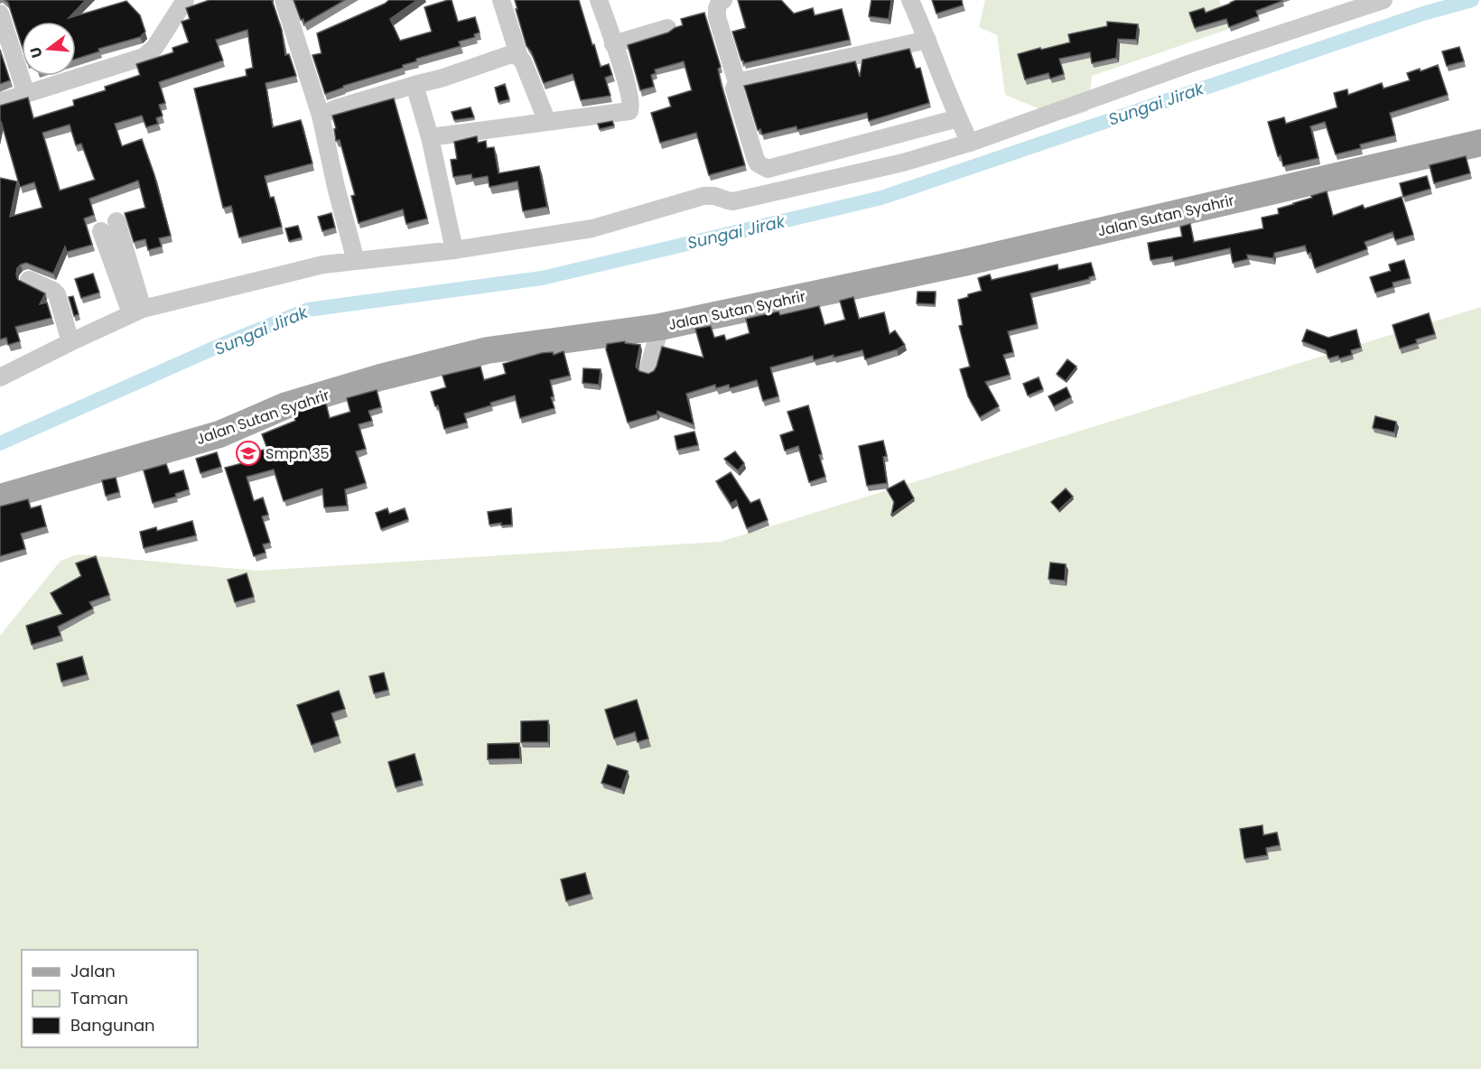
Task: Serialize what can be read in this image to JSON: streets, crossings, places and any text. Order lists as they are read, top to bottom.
{
  "streets": {
    "main road": ["Jalan Sutan Syahrir"]
  },
  "water": ["Sungai Jirak"],
  "places": {
    "school or university": ["Smpn 35"]
  },
  "legend": ["Jalan", "Taman", "Bangunan"],
  "north": "left"
}
